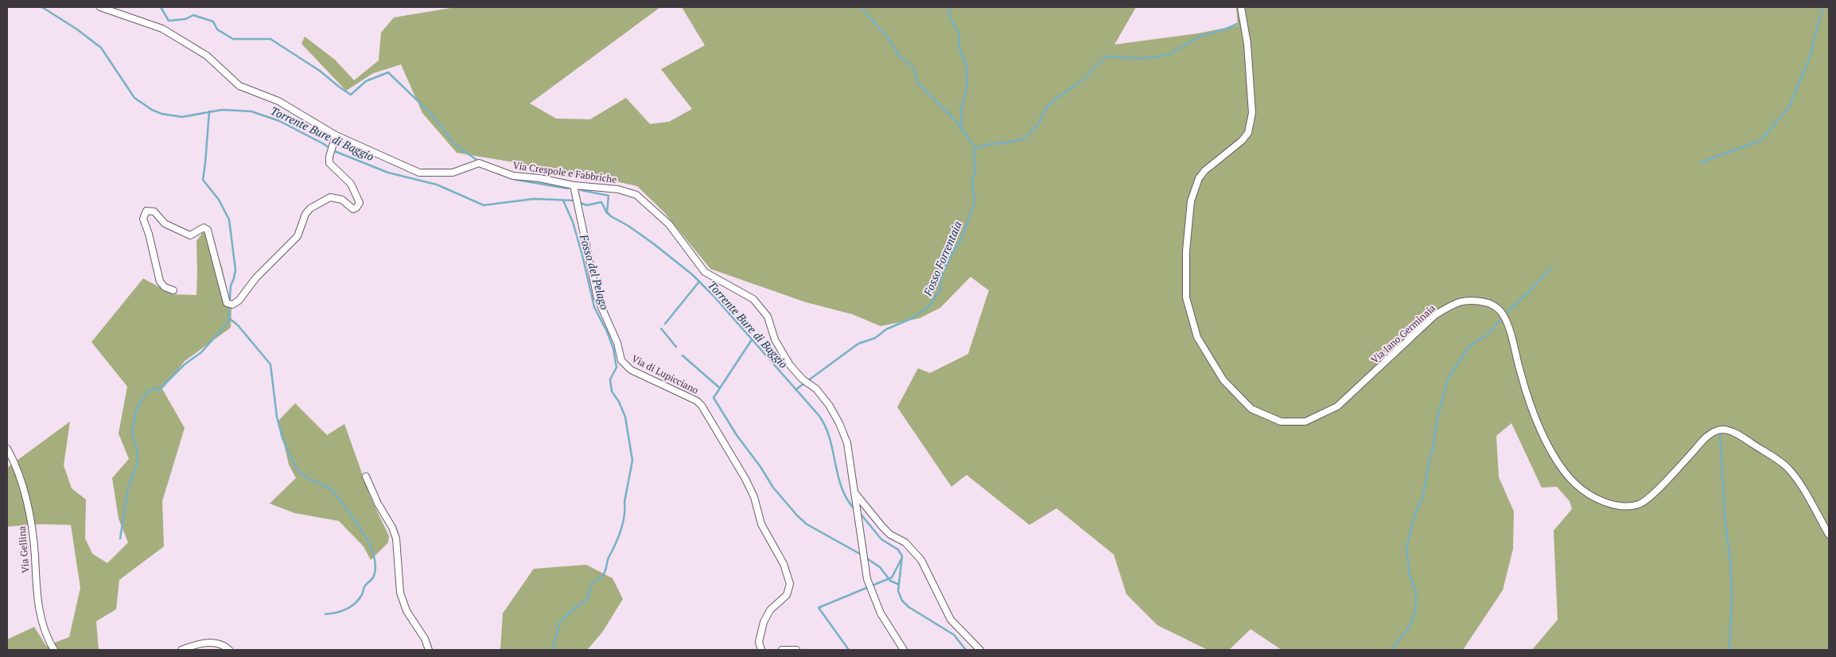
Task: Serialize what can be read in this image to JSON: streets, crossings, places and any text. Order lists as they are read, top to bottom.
{
  "streets": {
    "street": [
      "Via Crespole e Fabbriche",
      "Via Iano Germinaia",
      "Via di Lupicciano",
      "Via Gellina"
    ]
  },
  "crossings": [
    ["Via Crespole e Fabbriche", "Via di Lupicciano"]
  ],
  "water": ["Torrente Bure di Baggio", "Fosso Forrentaia", "Fosso del Pelago"]
}
